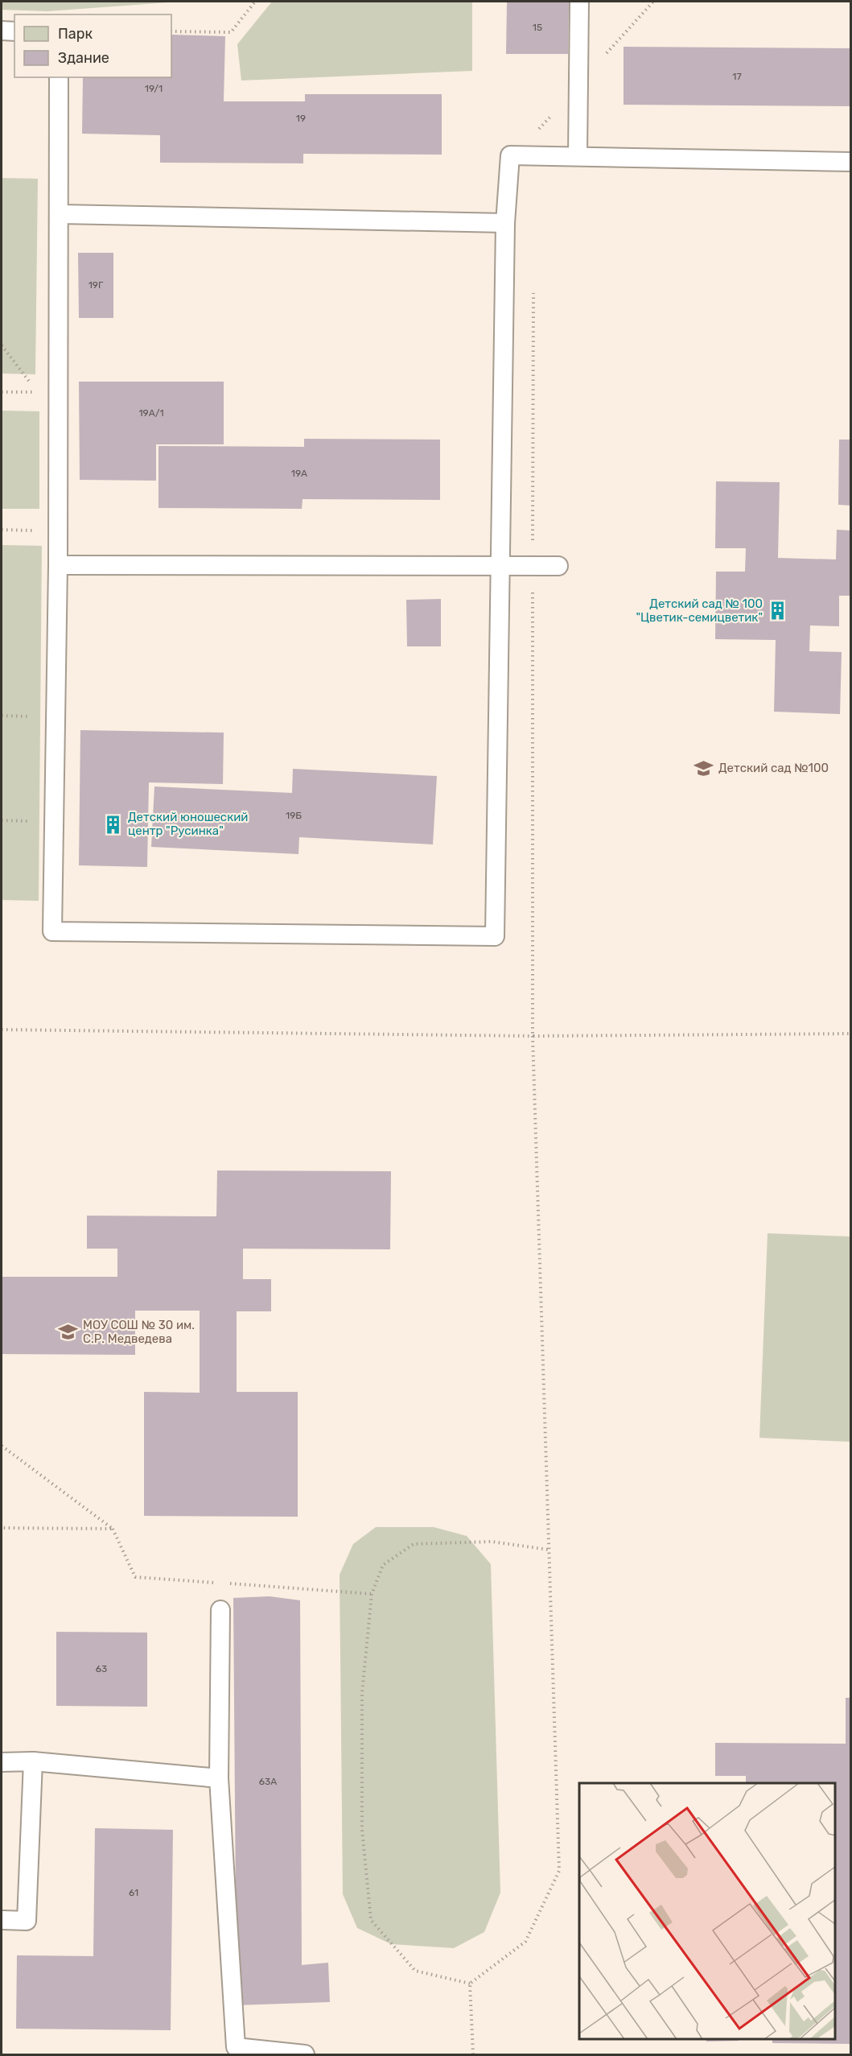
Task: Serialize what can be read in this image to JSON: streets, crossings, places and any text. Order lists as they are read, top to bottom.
{
  "places": {
    "building": ["Детский сад № 100 \"Цветик-семицветик\"", "Детский юношеский центр \"Русинка\""],
    "school or university": ["Детский сад №100", "МОУ СОШ № 30 им. С.Р. Медведева"]
  },
  "house_numbers": [
    "15",
    "17",
    "19/1",
    "19",
    "19Г",
    "19А/1",
    "19А",
    "19Б",
    "63",
    "63А",
    "61"
  ],
  "legend": ["Парк", "Здание"]
}
